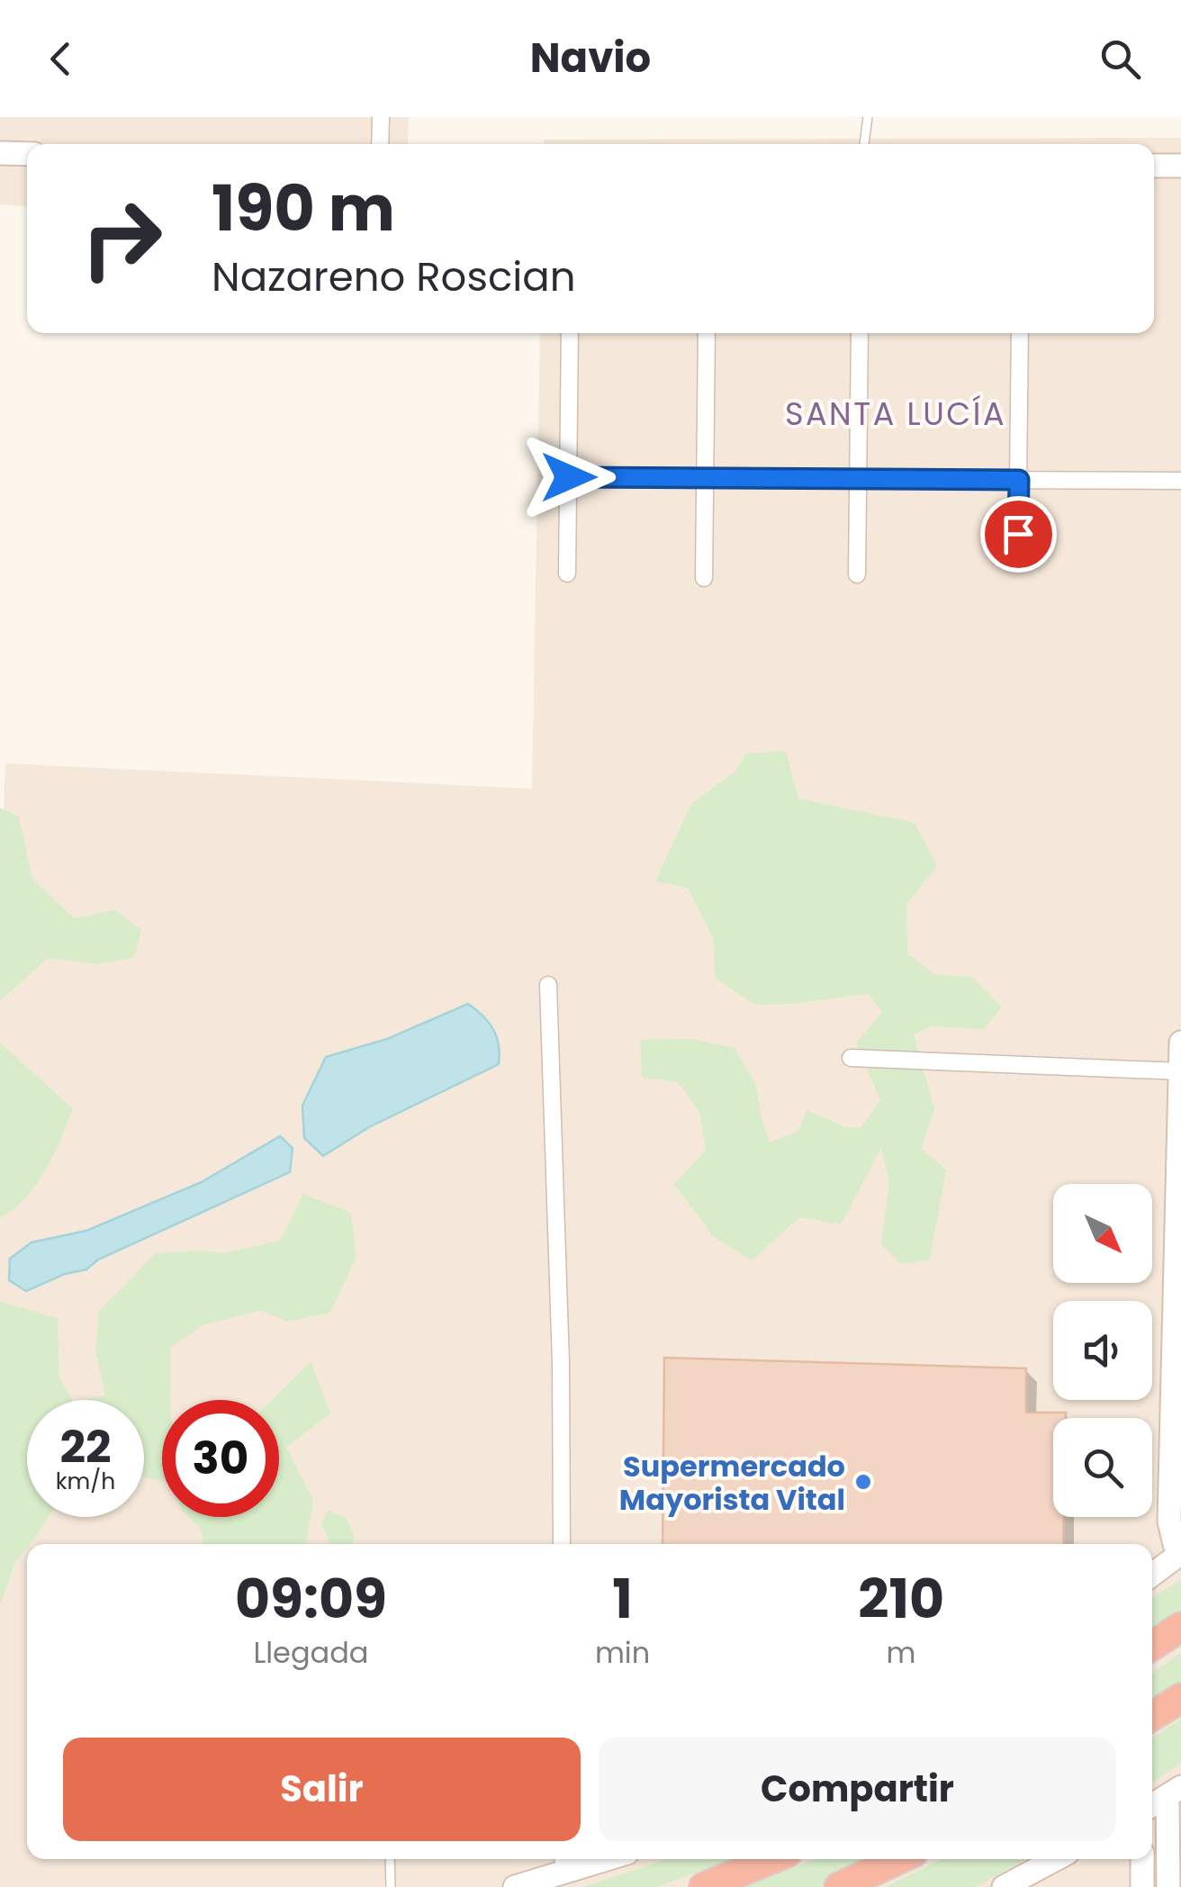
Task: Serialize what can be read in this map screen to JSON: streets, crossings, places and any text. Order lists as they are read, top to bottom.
{
  "districts": ["SANTA LUCÍA"],
  "places": ["Supermercado Mayorista Vital"],
  "north": "bottom right",
  "page": {
    "header": "Navio",
    "turn": ["190 m", "Nazareno Roscian"],
    "speed": "22 km/h",
    "limit": "30",
    "eta": [
      "09:09",
      "Llegada",
      "1",
      "min",
      "210",
      "m"
    ],
    "buttons": ["Salir", "Compartir"]
  }
}
